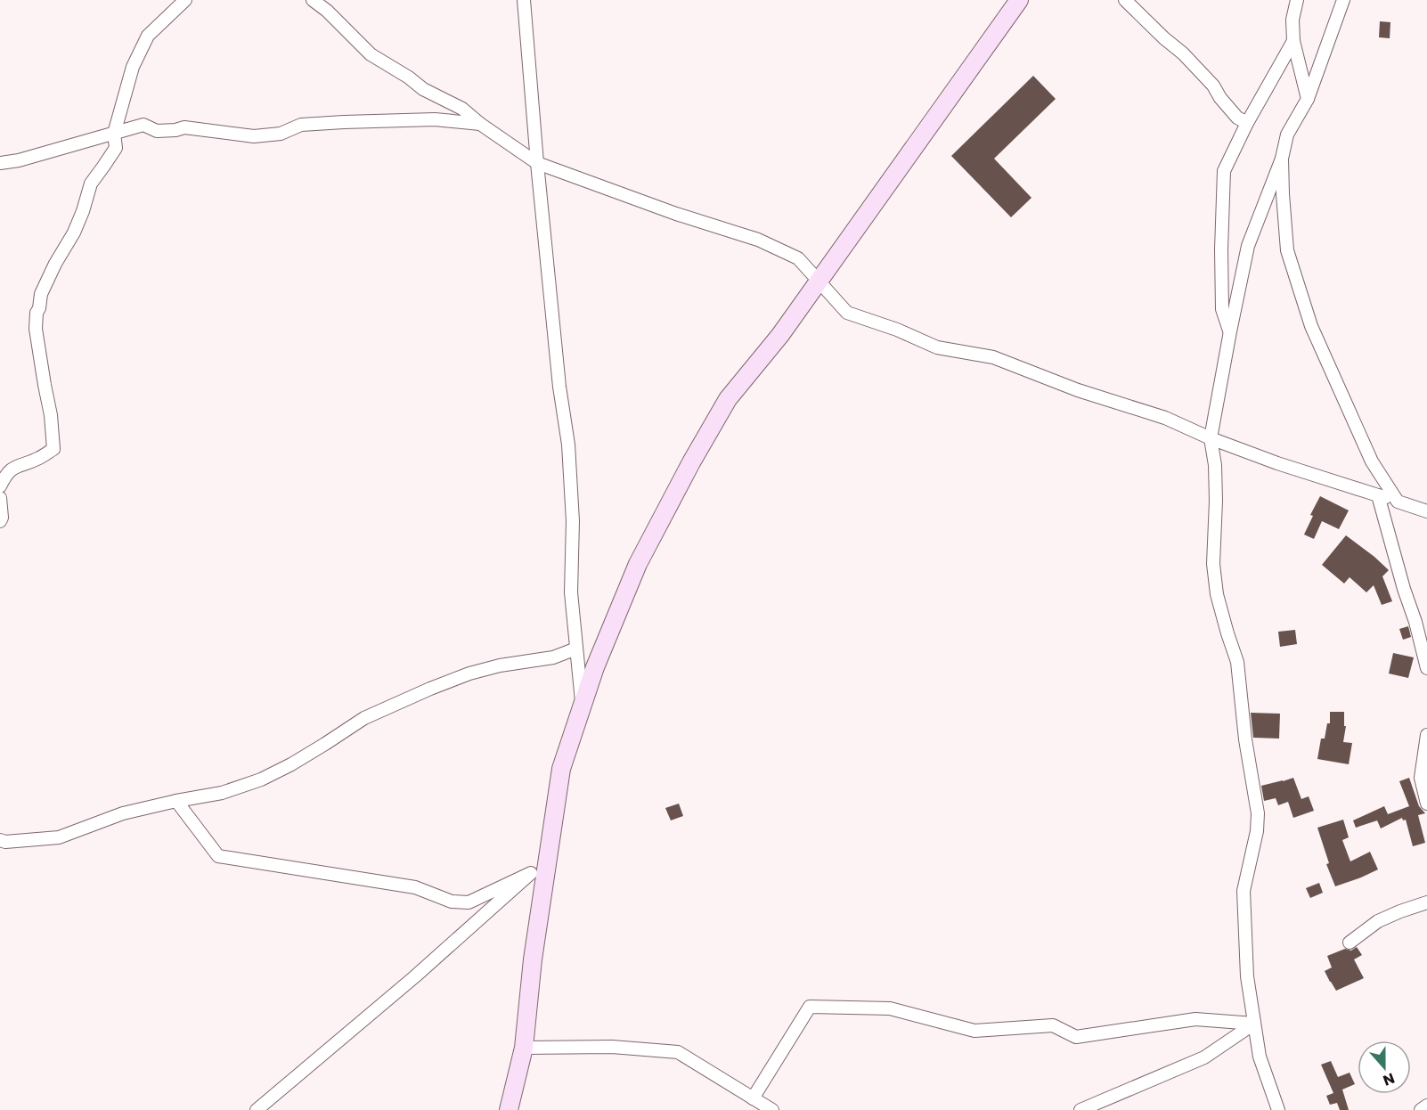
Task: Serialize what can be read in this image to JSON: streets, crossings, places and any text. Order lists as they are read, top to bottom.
{
  "north": "bottom"
}
